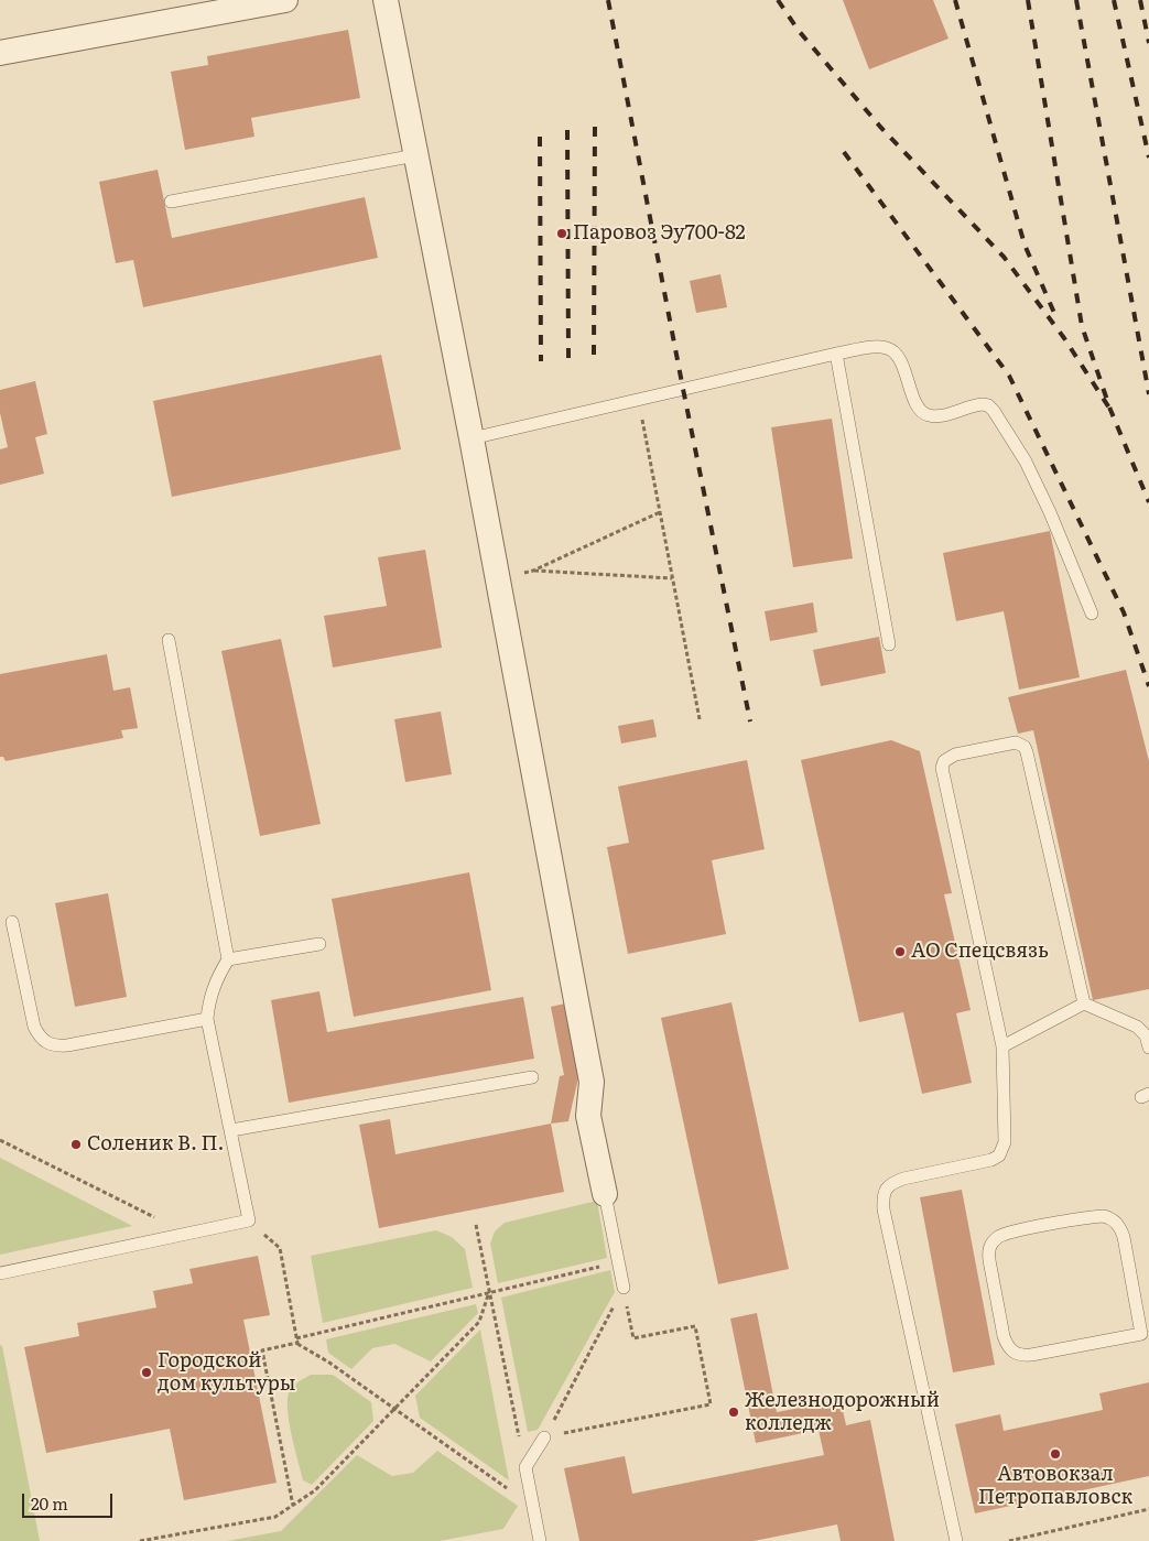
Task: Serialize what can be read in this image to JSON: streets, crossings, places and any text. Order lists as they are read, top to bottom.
{
  "places": [
    "Паровоз Эу700-82",
    "АО Спецсвязь",
    "Соленик В. П.",
    "Городской дом культуры",
    "Железнодорожный колледж",
    "Автовокзал Петропавловск"
  ],
  "scale_bar": "20 m"
}
